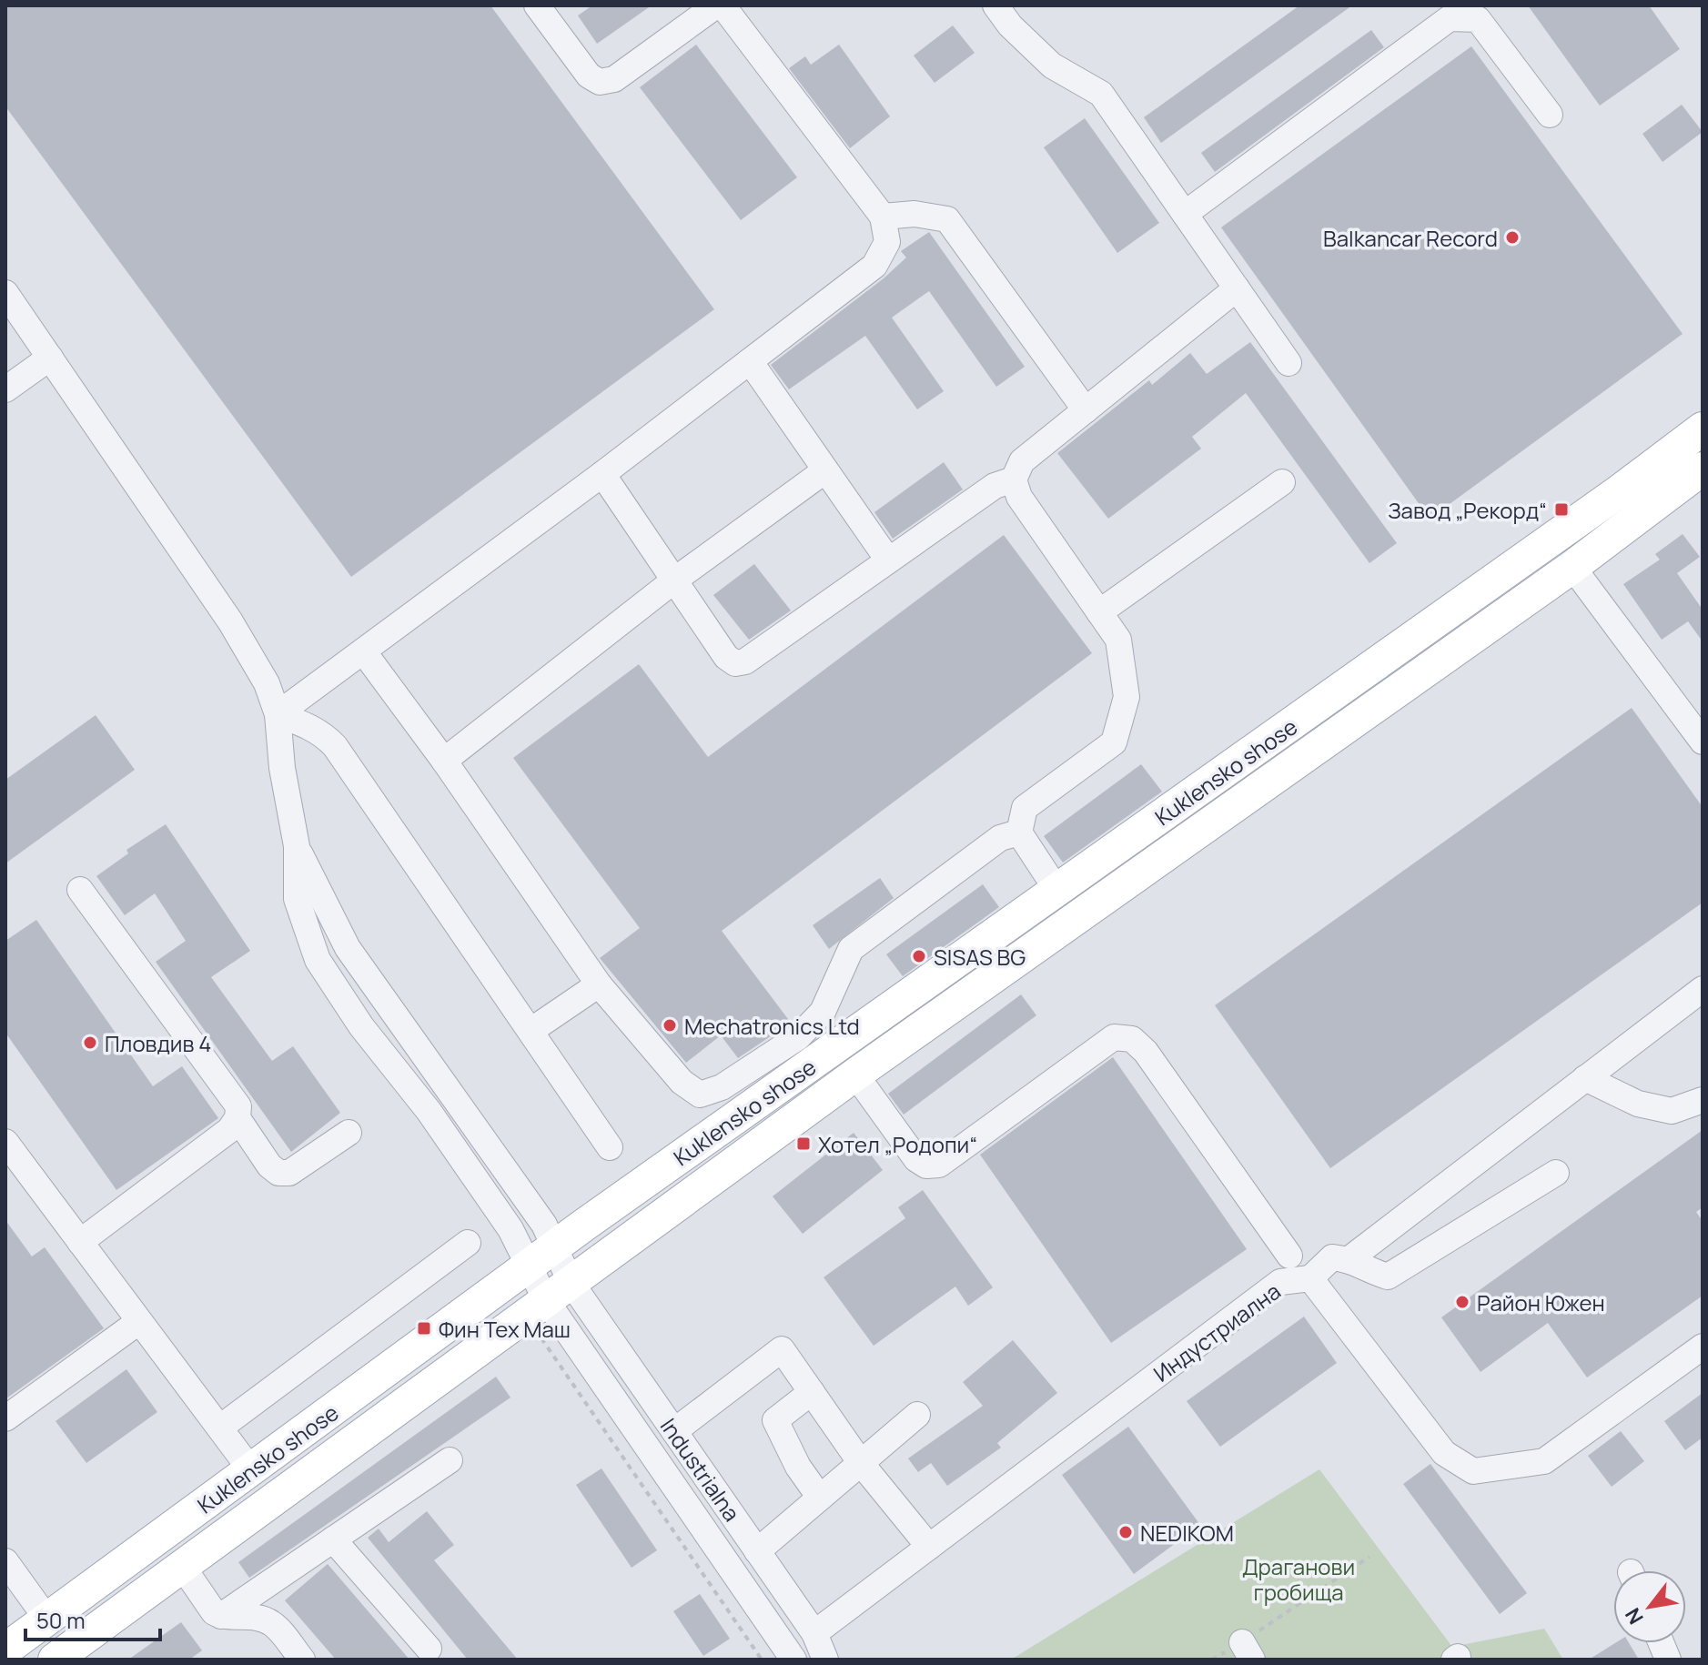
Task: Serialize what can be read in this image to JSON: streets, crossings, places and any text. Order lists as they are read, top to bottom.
{
  "streets": {
    "main road": ["Kuklensko shose"],
    "street": ["Индустриална", "Industrialna"]
  },
  "crossings": [
    ["Kuklensko shose", "Industrialna"],
    ["Индустриална", "Industrialna"]
  ],
  "parks": ["Драганови гробища"],
  "places": {
    "other": [
      "Balkancar Record",
      "SISAS BG",
      "Mechatronics Ltd",
      "Пловдив 4",
      "Район Южен",
      "NEDIKOM"
    ],
    "transit": ["Завод „Рекорд“", "Хотел „Родопи“", "Фин Тех Маш"]
  },
  "scale_bar": "50 m",
  "north": "bottom left"
}
